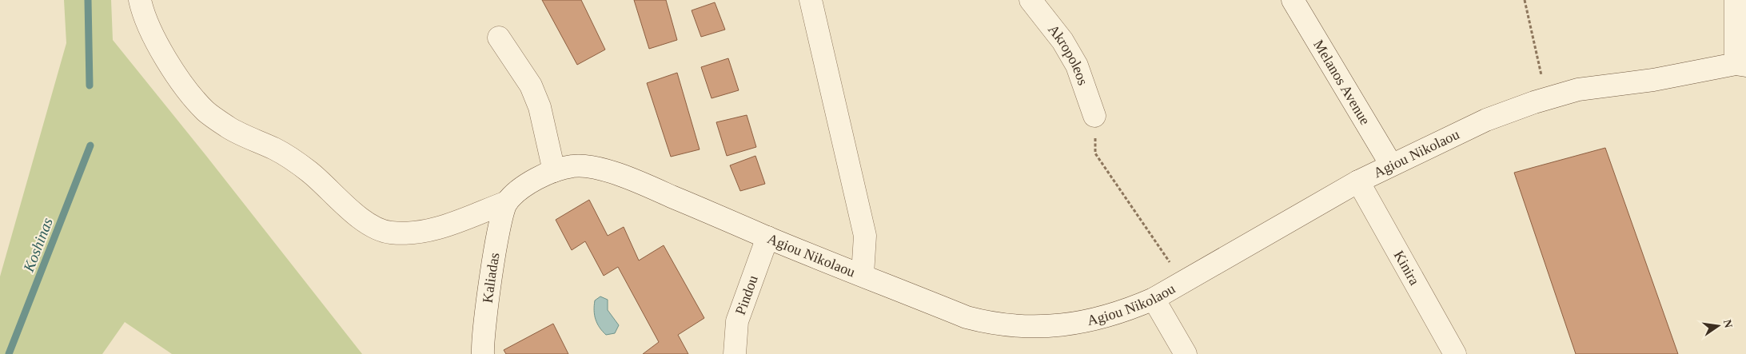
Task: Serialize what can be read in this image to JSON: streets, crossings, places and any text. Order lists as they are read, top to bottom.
{
  "streets": {
    "street": [
      "Akropoleos",
      "Melanos Avenue",
      "Agiou Nikolaou",
      "Kinira",
      "Kaliadas",
      "Pindou"
    ]
  },
  "crossings": [
    ["Melanos Avenue", "Agiou Nikolaou"],
    ["Agiou Nikolaou", "Kinira"],
    ["Agiou Nikolaou", "Kaliadas"],
    ["Agiou Nikolaou", "Pindou"]
  ],
  "water": ["Koshinas"],
  "north": "right"
}
